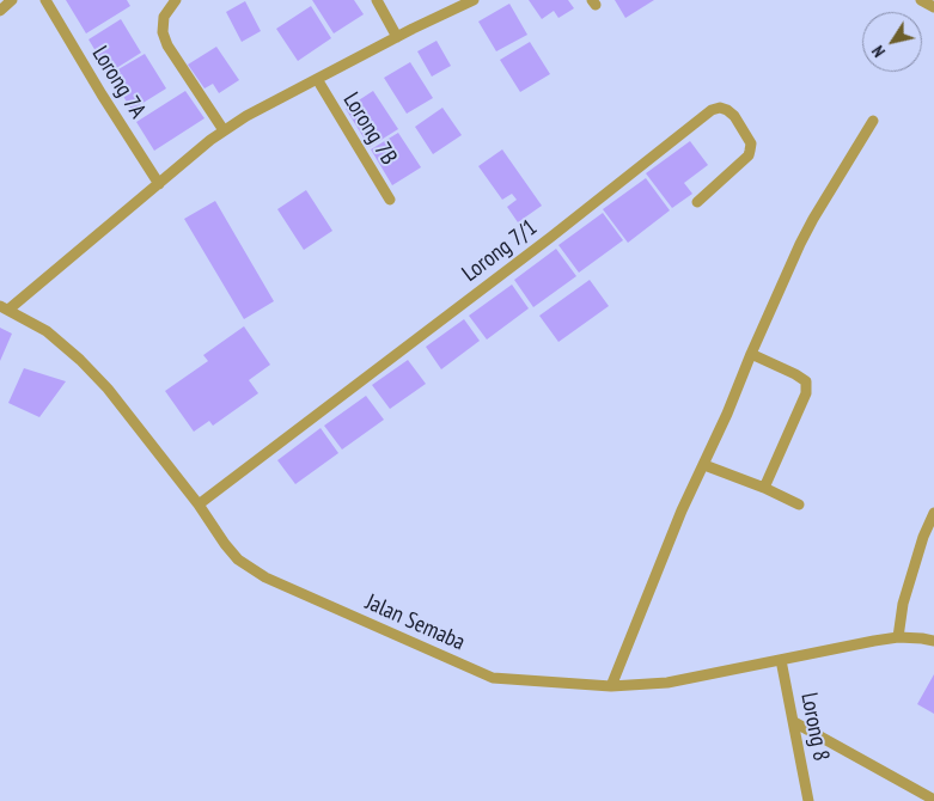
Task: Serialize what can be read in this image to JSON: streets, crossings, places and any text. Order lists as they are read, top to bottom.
{
  "streets": {
    "street": [
      "Lorong 7A",
      "Lorong 7B",
      "Lorong 7/1",
      "Jalan Semaba",
      "Lorong 8"
    ]
  },
  "crossings": [
    ["Lorong 7/1", "Jalan Semaba"],
    ["Jalan Semaba", "Lorong 8"]
  ],
  "north": "bottom left"
}
